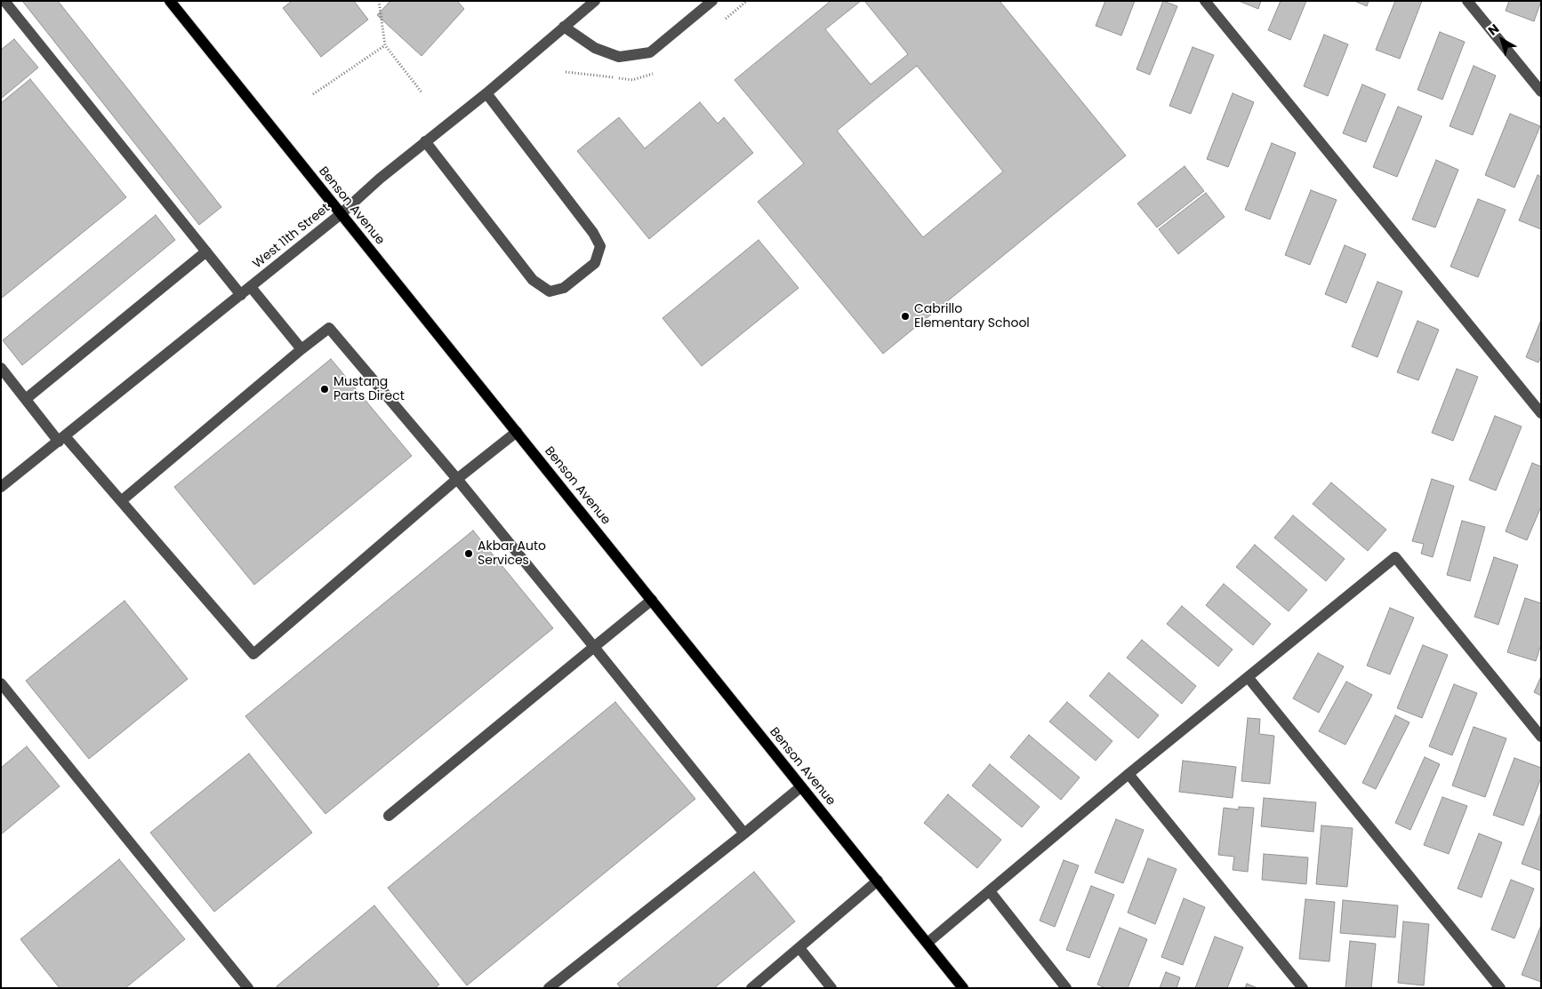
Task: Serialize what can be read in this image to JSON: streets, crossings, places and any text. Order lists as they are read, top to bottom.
{
  "streets": {
    "main road": ["Benson Avenue"],
    "street": ["West 11th Street"]
  },
  "crossings": [
    ["Benson Avenue", "West 11th Street"]
  ],
  "places": ["Cabrillo Elementary School", "Mustang Parts Direct", "Akbar Auto Services"],
  "north": "top left"
}
